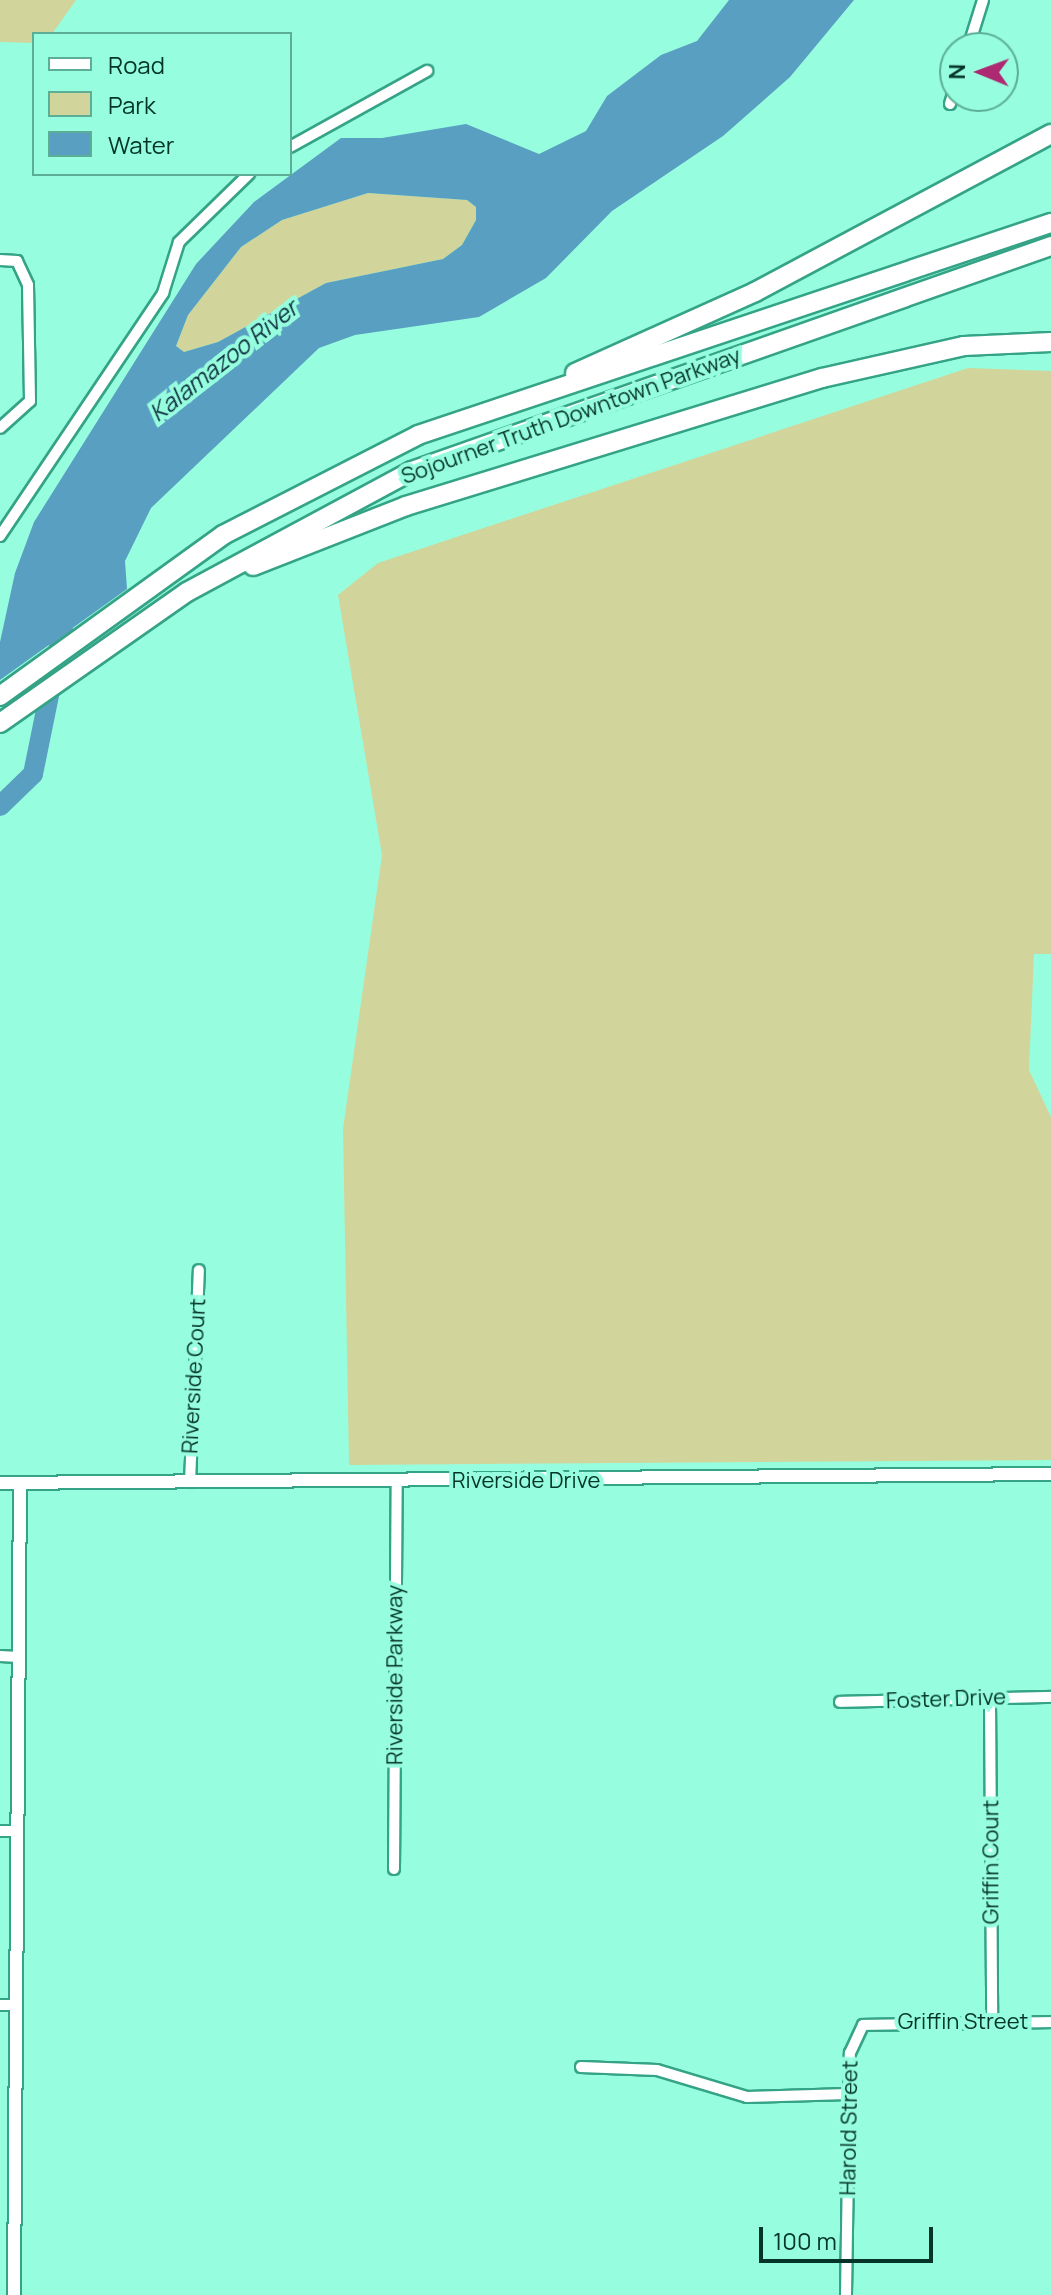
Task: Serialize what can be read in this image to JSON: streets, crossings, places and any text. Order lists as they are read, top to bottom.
{
  "streets": {
    "highway": ["Sojourner Truth Downtown Parkway"],
    "street": [
      "Riverside Court",
      "Riverside Drive",
      "Riverside Parkway",
      "Foster Drive",
      "Griffin Court",
      "Griffin Street",
      "Harold Street"
    ]
  },
  "crossings": [
    ["Riverside Court", "Riverside Drive"],
    ["Riverside Drive", "Riverside Parkway"],
    ["Foster Drive", "Griffin Court"],
    ["Griffin Court", "Griffin Street"],
    ["Griffin Street", "Harold Street"]
  ],
  "water": ["Kalamazoo River"],
  "legend": ["Road", "Park", "Water"],
  "scale_bar": "100 m",
  "north": "left"
}
